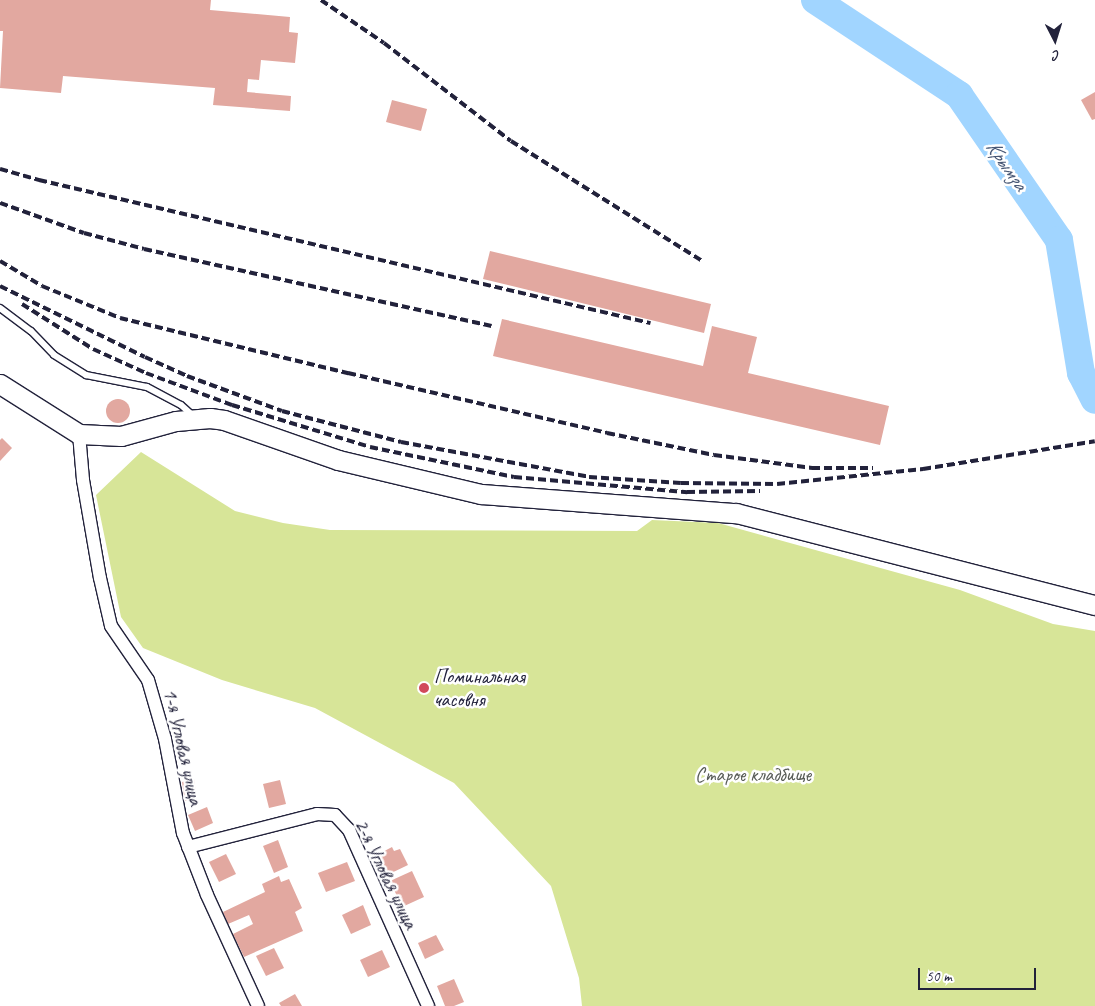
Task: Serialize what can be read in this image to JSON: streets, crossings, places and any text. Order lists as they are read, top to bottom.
{
  "streets": {
    "street": ["1-я Угловая улица", "2-я Угловая улица"]
  },
  "crossings": [
    ["1-я Угловая улица", "2-я Угловая улица"]
  ],
  "water": ["Крымза"],
  "parks": ["Старое кладбище"],
  "places": ["Поминальная часовня"],
  "scale_bar": "50 m",
  "north": "bottom"
}
